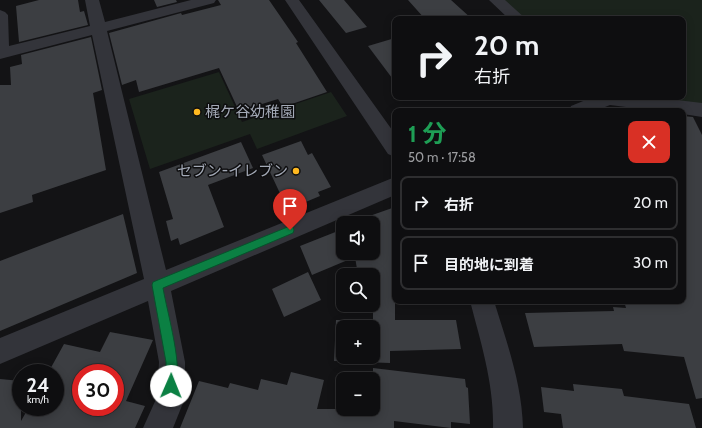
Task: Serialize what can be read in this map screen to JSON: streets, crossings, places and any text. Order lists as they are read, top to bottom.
{
  "places": ["梶ケ谷幼稚園", "セブン-イレブン"],
  "page": {
    "turn": ["20 m", "右折"],
    "heading": ["1 分", "50 m · 17:58"],
    "list": [
      {
        "name": "右折",
        "value": "20 m"
      },
      {
        "name": "目的地に到着",
        "value": "30 m"
      }
    ],
    "map_buttons": ["+", "−"],
    "speed": "24 km/h",
    "limit": "30"
  }
}
